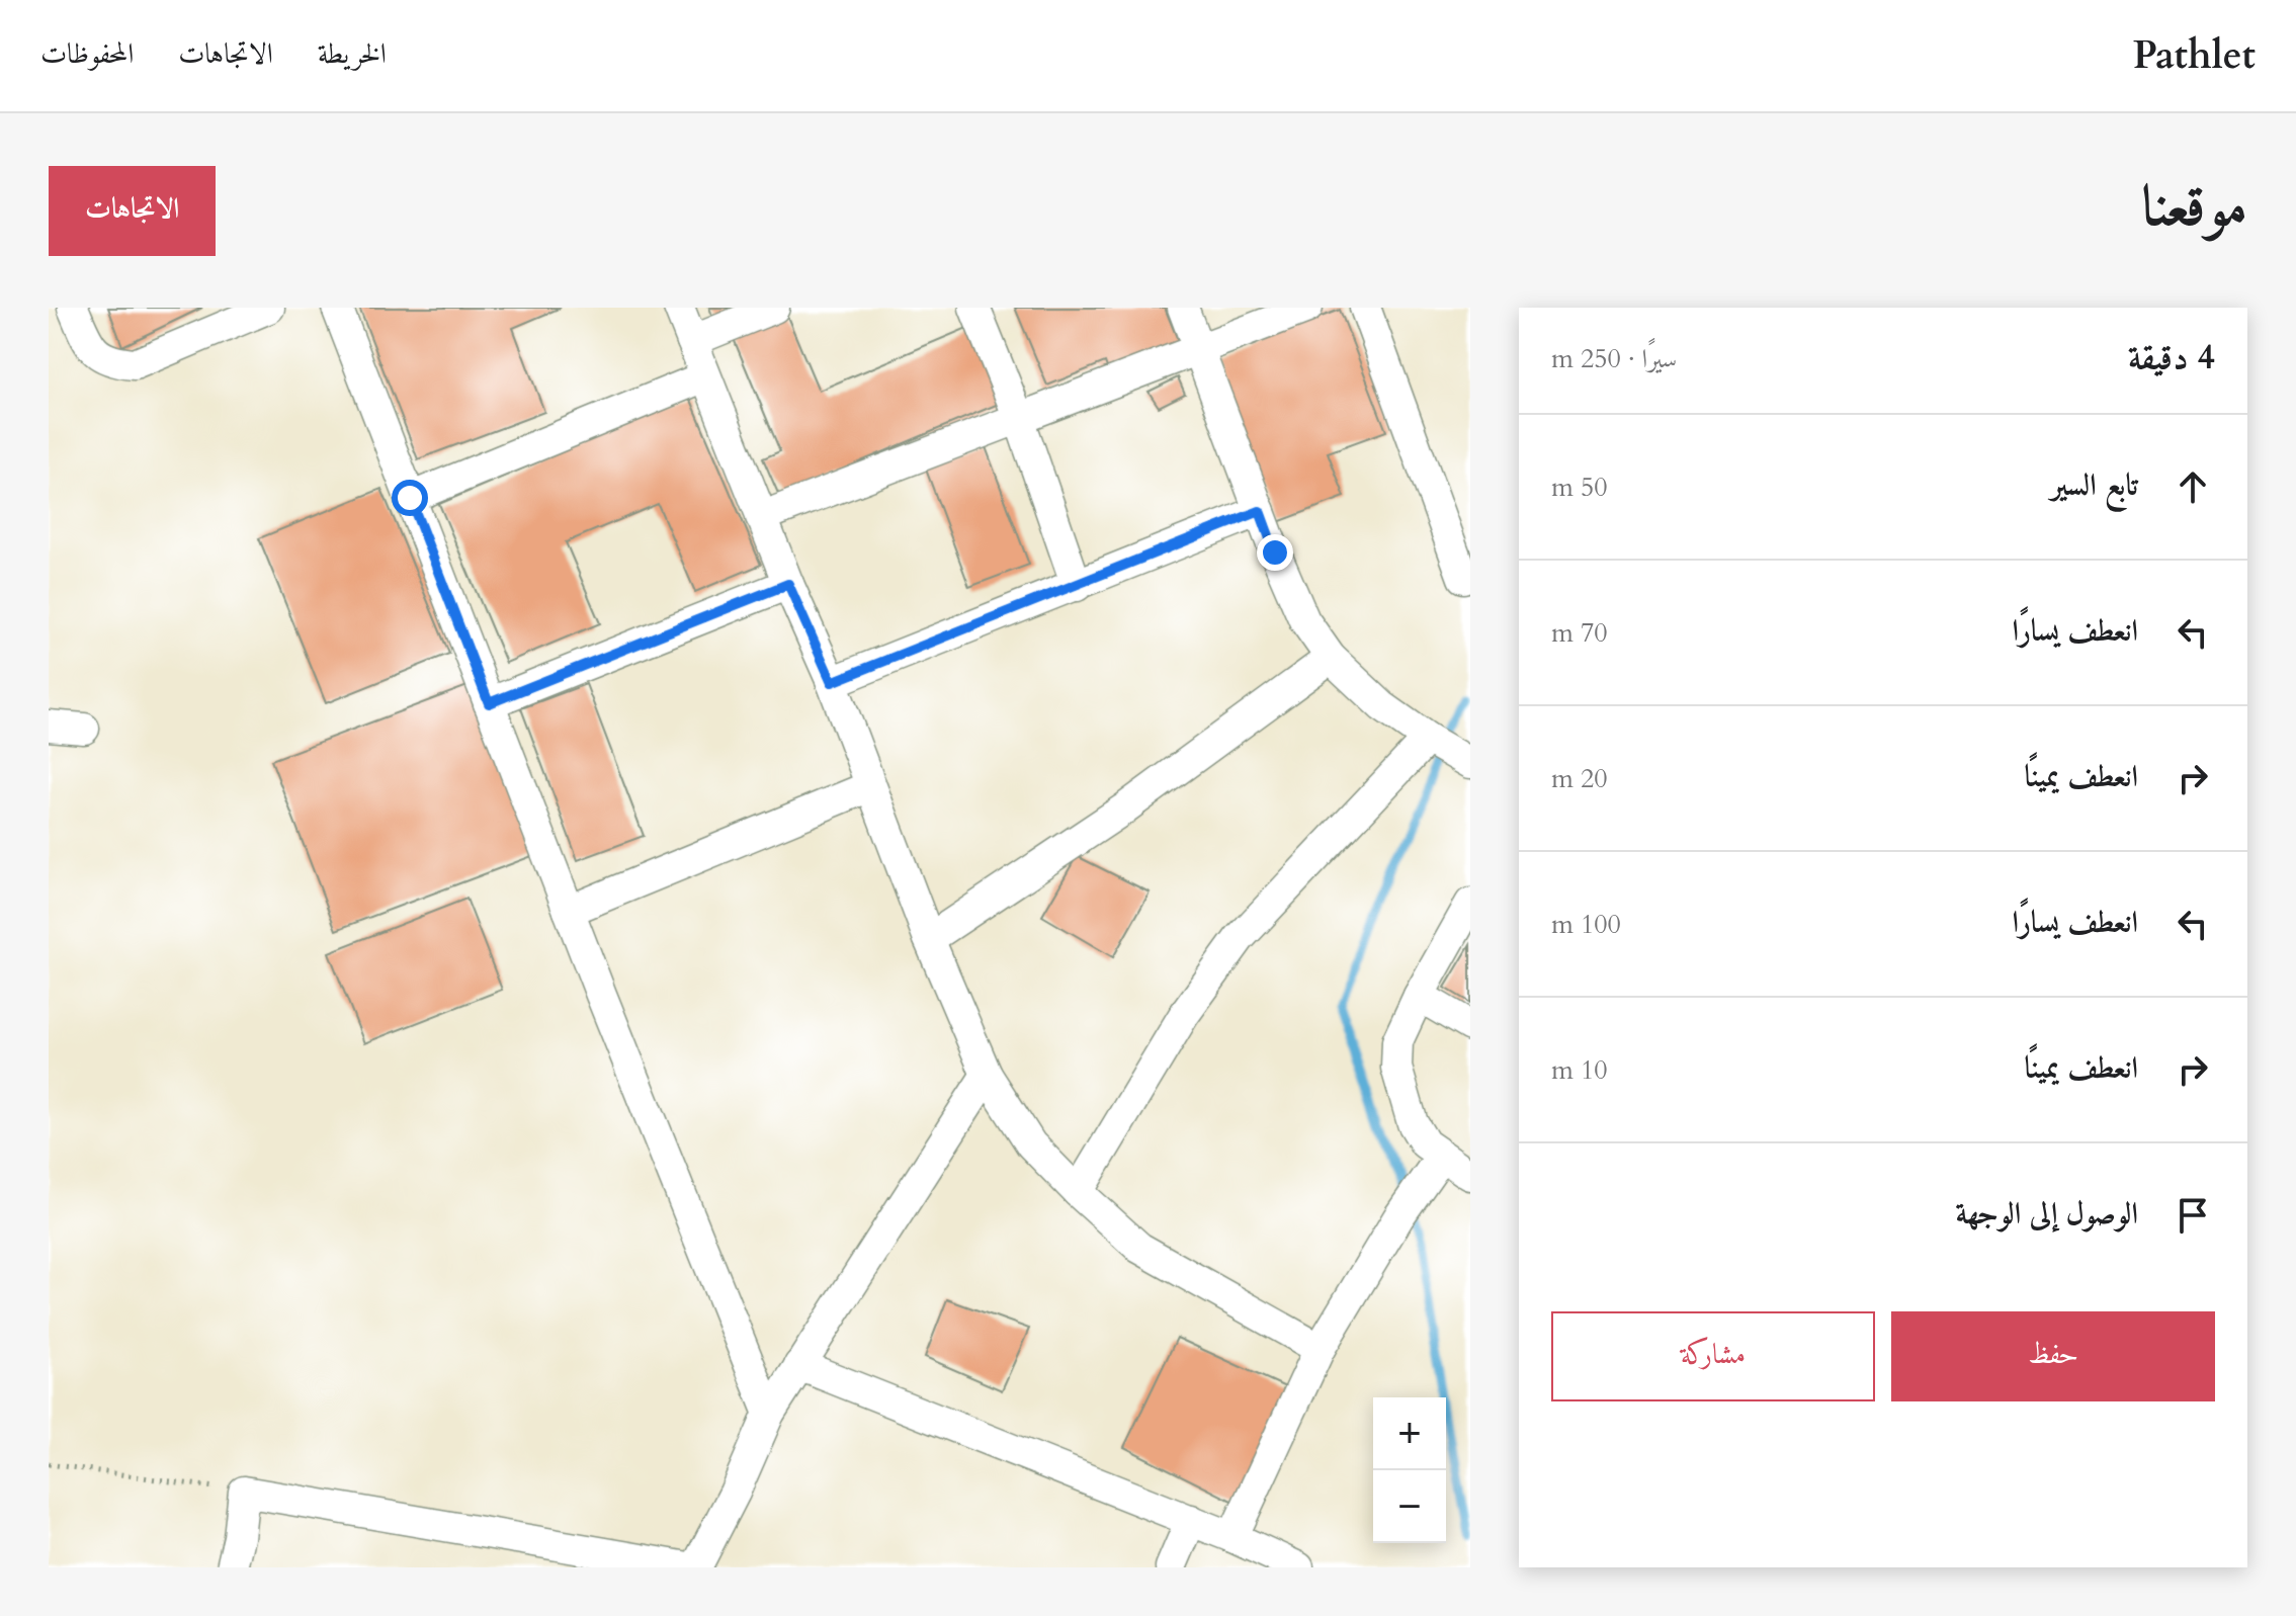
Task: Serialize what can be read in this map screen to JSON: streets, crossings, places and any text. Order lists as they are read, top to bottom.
{
  "page": {
    "header": "Pathlet",
    "nav": ["الخريطة", "الاتجاهات", "المحفوظات"],
    "title": "موقعنا",
    "buttons": [
      "الاتجاهات",
      ["حفظ", "مشاركة"]
    ],
    "heading": ["4 دقيقة", "سيرًا · 250 m"],
    "list": [
      ["تابع السير", "50 m"],
      ["انعطف يسارًا", "70 m"],
      ["انعطف يمينًا", "20 m"],
      ["انعطف يسارًا", "100 m"],
      ["انعطف يمينًا", "10 m"],
      "الوصول إلى الوجهة"
    ],
    "map_buttons": ["+", "−"]
  }
}
